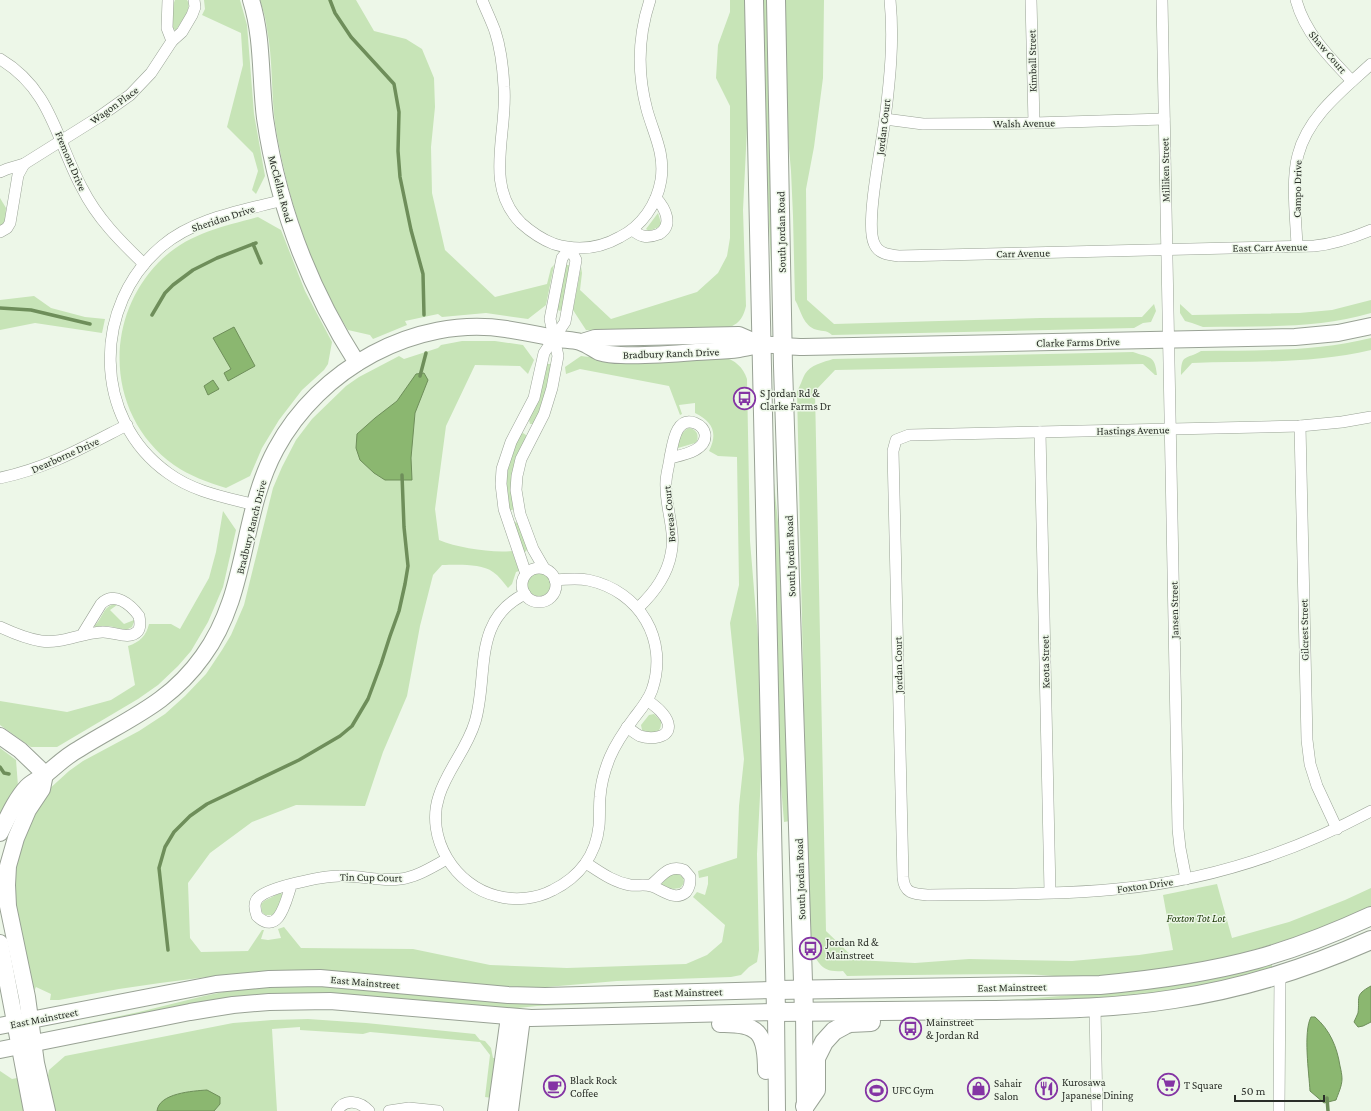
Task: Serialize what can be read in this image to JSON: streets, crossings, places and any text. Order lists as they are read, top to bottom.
{
  "streets": {
    "main road": ["South Jordan Road", "East Mainstreet"],
    "street": [
      "Shaw Court",
      "Kimball Street",
      "Wagon Place",
      "Walsh Avenue",
      "Jordan Court",
      "Fremont Drive",
      "Milliken Street",
      "McClellan Road",
      "Campo Drive",
      "Sheridan Drive",
      "East Carr Avenue",
      "Carr Avenue",
      "Clarke Farms Drive",
      "Bradbury Ranch Drive",
      "Hastings Avenue",
      "Dearborne Drive",
      "Boreas Court",
      "Jansen Street",
      "Gilcrest Street",
      "Keota Street",
      "Tin Cup Court",
      "Foxton Drive"
    ]
  },
  "crossings": [
    ["Shaw Court", "Campo Drive"],
    ["Kimball Street", "Walsh Avenue"],
    ["Wagon Place", "Fremont Drive"],
    ["Walsh Avenue", "Jordan Court"],
    ["Walsh Avenue", "Milliken Street"],
    ["Jordan Court", "Carr Avenue"],
    ["Jordan Court", "Hastings Avenue"],
    ["Jordan Court", "Foxton Drive"],
    ["Fremont Drive", "Sheridan Drive"],
    ["Milliken Street", "East Carr Avenue"],
    ["Milliken Street", "Carr Avenue"],
    ["Milliken Street", "Clarke Farms Drive"],
    ["Milliken Street", "Jansen Street"],
    ["McClellan Road", "Sheridan Drive"],
    ["McClellan Road", "Bradbury Ranch Drive"],
    ["Campo Drive", "East Carr Avenue"],
    ["Sheridan Drive", "Bradbury Ranch Drive"],
    ["Sheridan Drive", "Dearborne Drive"],
    ["South Jordan Road", "Clarke Farms Drive"],
    ["South Jordan Road", "Bradbury Ranch Drive"],
    ["South Jordan Road", "East Mainstreet"],
    ["East Carr Avenue", "Carr Avenue"],
    ["Clarke Farms Drive", "Bradbury Ranch Drive"],
    ["Clarke Farms Drive", "Jansen Street"],
    ["Hastings Avenue", "Jansen Street"],
    ["Hastings Avenue", "Gilcrest Street"],
    ["Hastings Avenue", "Keota Street"],
    ["Jansen Street", "Foxton Drive"],
    ["Gilcrest Street", "Foxton Drive"],
    ["Keota Street", "Foxton Drive"]
  ],
  "parks": ["Foxton Tot Lot"],
  "places": {
    "bus stop": ["S Jordan Rd & Clarke Farms Dr", "Jordan Rd & Mainstreet", "Mainstreet & Jordan Rd"],
    "supermarket": ["T Square"],
    "cafe": ["Black Rock Coffee"],
    "restaurant": ["Kurosawa Japanese Dining"],
    "shop": ["Sahair Salon"],
    "sports": ["UFC Gym"]
  },
  "scale_bar": "50 m"
}
